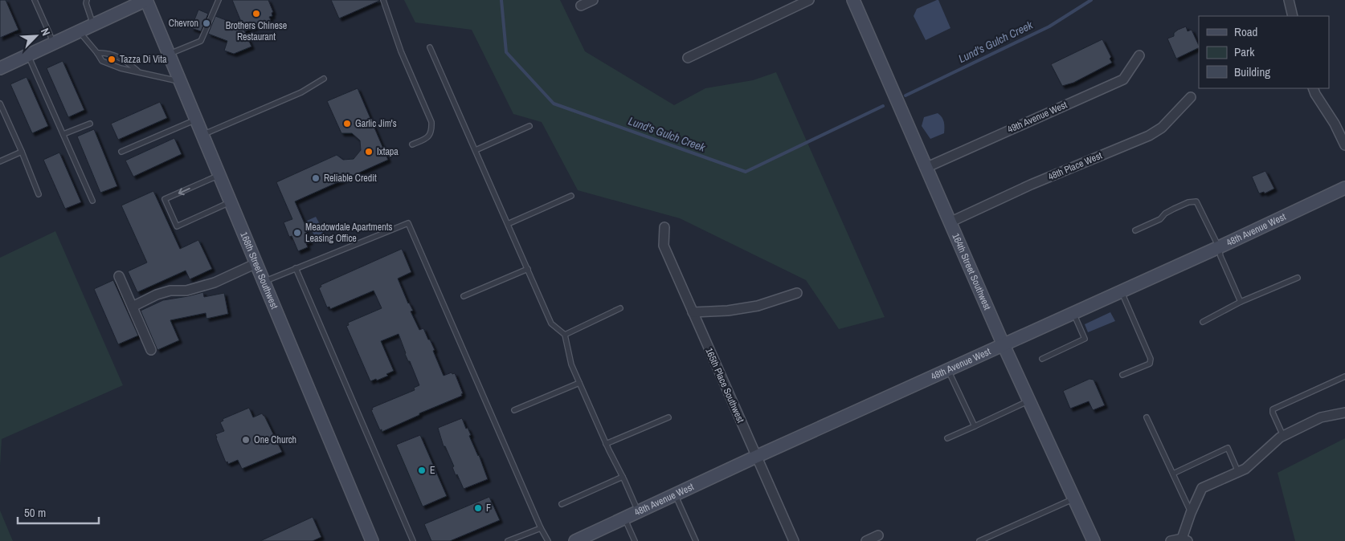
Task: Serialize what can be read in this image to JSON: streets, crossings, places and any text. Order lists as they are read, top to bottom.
{
  "streets": {
    "street": [
      "49th Avenue West",
      "48th Place West",
      "48th Avenue West",
      "168th Street Southwest",
      "164th Street Southwest",
      "165th Place Southwest"
    ]
  },
  "crossings": [
    ["49th Avenue West", "164th Street Southwest"],
    ["48th Place West", "164th Street Southwest"],
    ["48th Avenue West", "164th Street Southwest"],
    ["48th Avenue West", "165th Place Southwest"]
  ],
  "water": ["Lund's Gulch Creek"],
  "places": [
    "Brothers Chinese Restaurant",
    "Chevron",
    "Tazza Di Vita",
    "Garlic Jim's",
    "Ixtapa",
    "Reliable Credit",
    "Meadowdale Apartments Leasing Office",
    "One Church",
    "E",
    "F"
  ],
  "legend": ["Road", "Park", "Building"],
  "scale_bar": "50 m",
  "north": "top right"
}
